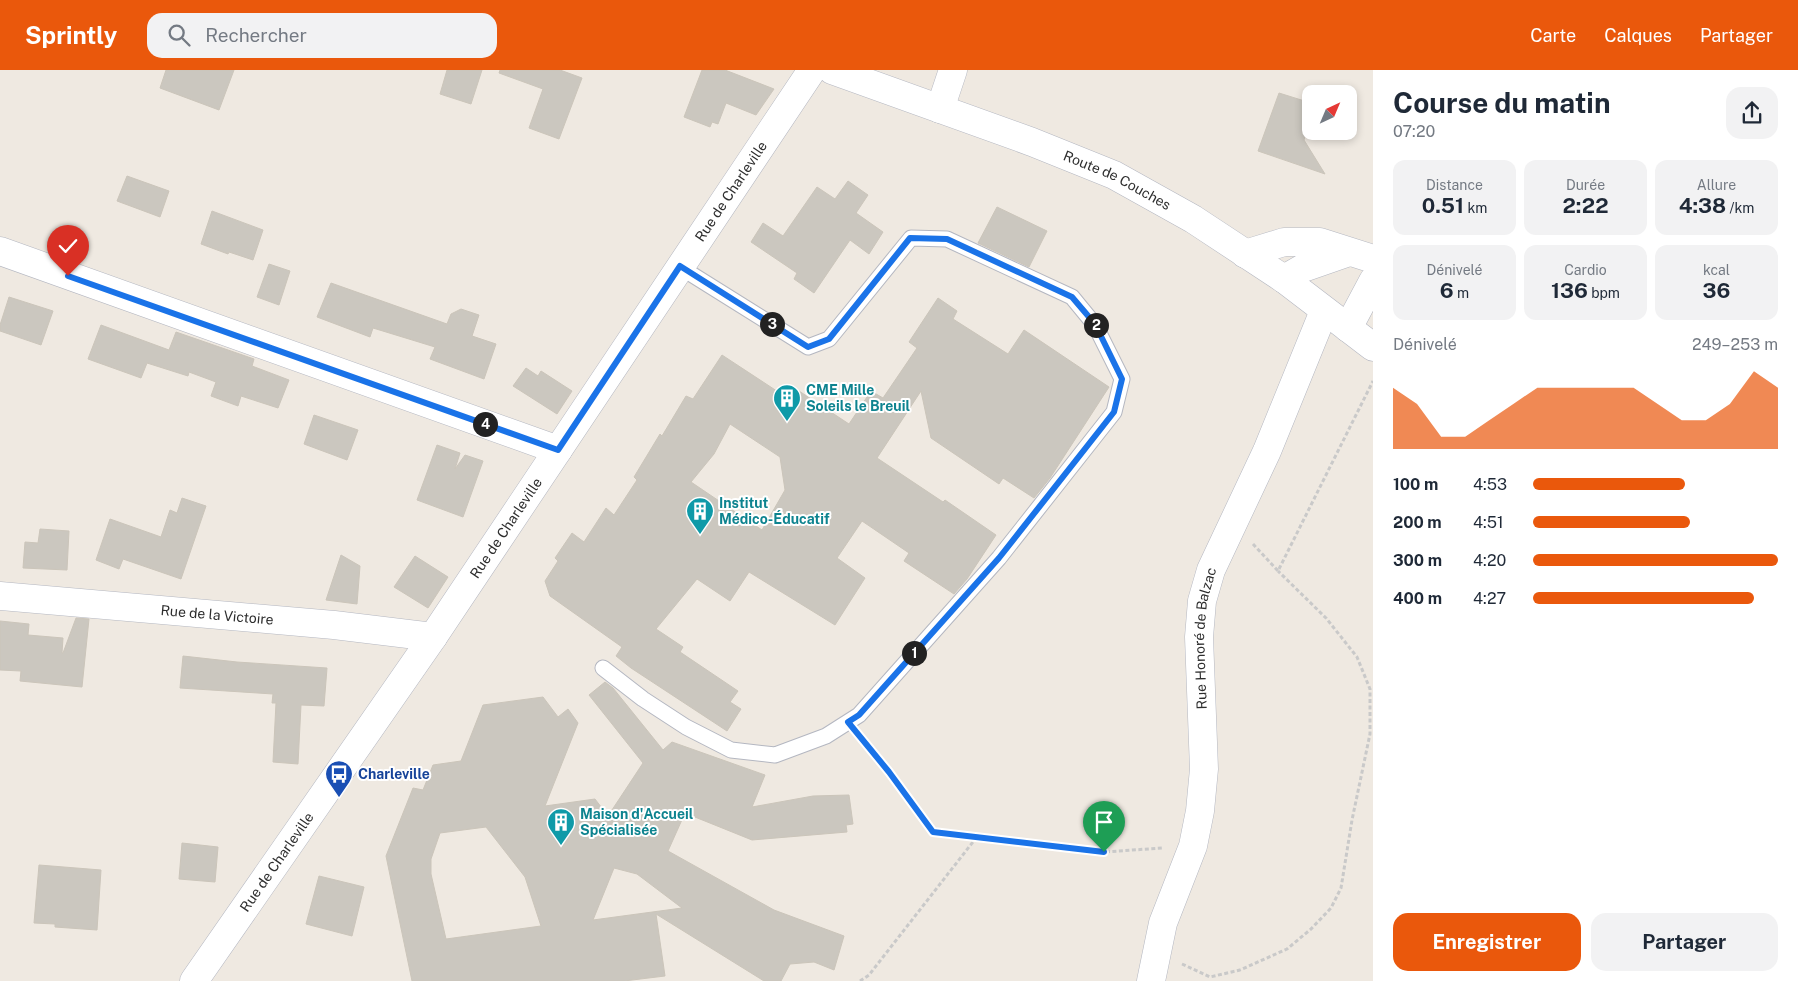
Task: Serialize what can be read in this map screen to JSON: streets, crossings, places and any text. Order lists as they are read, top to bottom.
{
  "streets": {
    "street": [
      "Route de Couches",
      "Rue de Charleville",
      "Rue de la Victoire",
      "Rue Honoré de Balzac"
    ]
  },
  "crossings": [
    ["Route de Couches", "Rue Honoré de Balzac"],
    ["Rue de Charleville", "Rue de la Victoire"]
  ],
  "places": {
    "building": ["CME Mille Soleils le Breuil", "Institut Médico-Éducatif", "Maison d'Accueil Spécialisée"],
    "bus stop": ["Charleville"]
  },
  "north": "top right",
  "page": {
    "header": "Sprintly",
    "search": "Rechercher",
    "nav": ["Carte", "Calques", "Partager"],
    "heading": ["Course du matin", "07:20"],
    "stats": [
      ["Distance", "0.51 km"],
      ["Durée", "2:22"],
      ["Allure", "4:38 /km"],
      ["Dénivelé", "6 m"],
      ["Cardio", "136 bpm"],
      ["kcal", "36"]
    ],
    "pins": [
      "3",
      "2",
      "4",
      "1"
    ],
    "chart": ["Dénivelé", "249–253 m"],
    "list": [
      {
        "name": "100 m",
        "note": "4:53"
      },
      {
        "name": "200 m",
        "note": "4:51"
      },
      {
        "name": "300 m",
        "note": "4:20"
      },
      {
        "name": "400 m",
        "note": "4:27"
      }
    ],
    "buttons": ["Enregistrer", "Partager"]
  }
}
